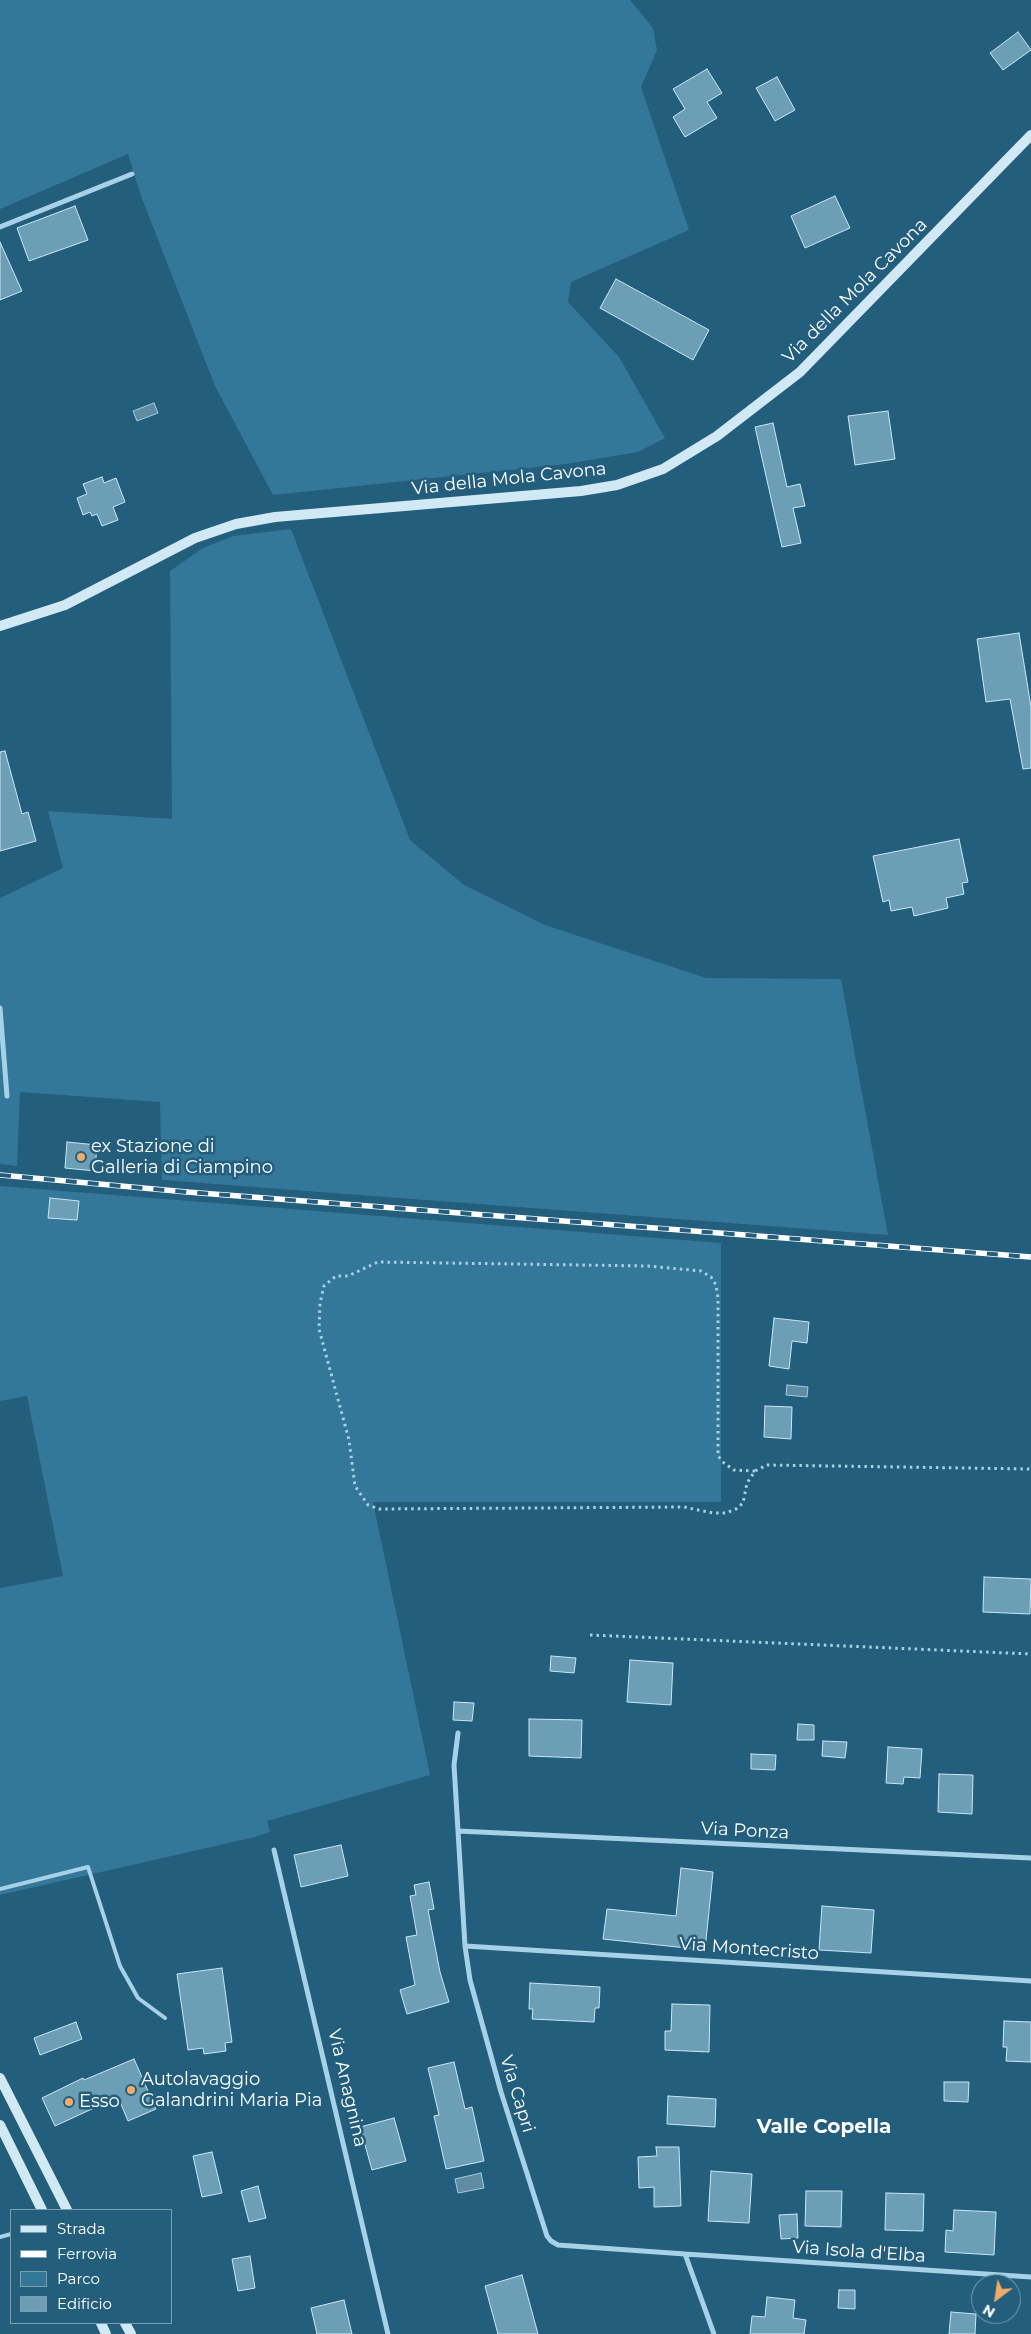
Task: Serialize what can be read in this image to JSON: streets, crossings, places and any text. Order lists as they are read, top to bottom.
{
  "streets": {
    "main road": ["Via della Mola Cavona"],
    "street": [
      "Via Ponza",
      "Via Montecristo",
      "Via Anagnina",
      "Via Capri",
      "Via Isola d'Elba"
    ]
  },
  "crossings": [
    ["Via Ponza", "Via Capri"],
    ["Via Montecristo", "Via Capri"],
    ["Via Capri", "Via Isola d'Elba"]
  ],
  "districts": ["Valle Copella"],
  "places": ["ex Stazione di Galleria di Ciampino", "Autolavaggio Galandrini Maria Pia", "Esso"],
  "legend": [
    "Strada",
    "Ferrovia",
    "Parco",
    "Edificio"
  ],
  "north": "bottom left"
}
